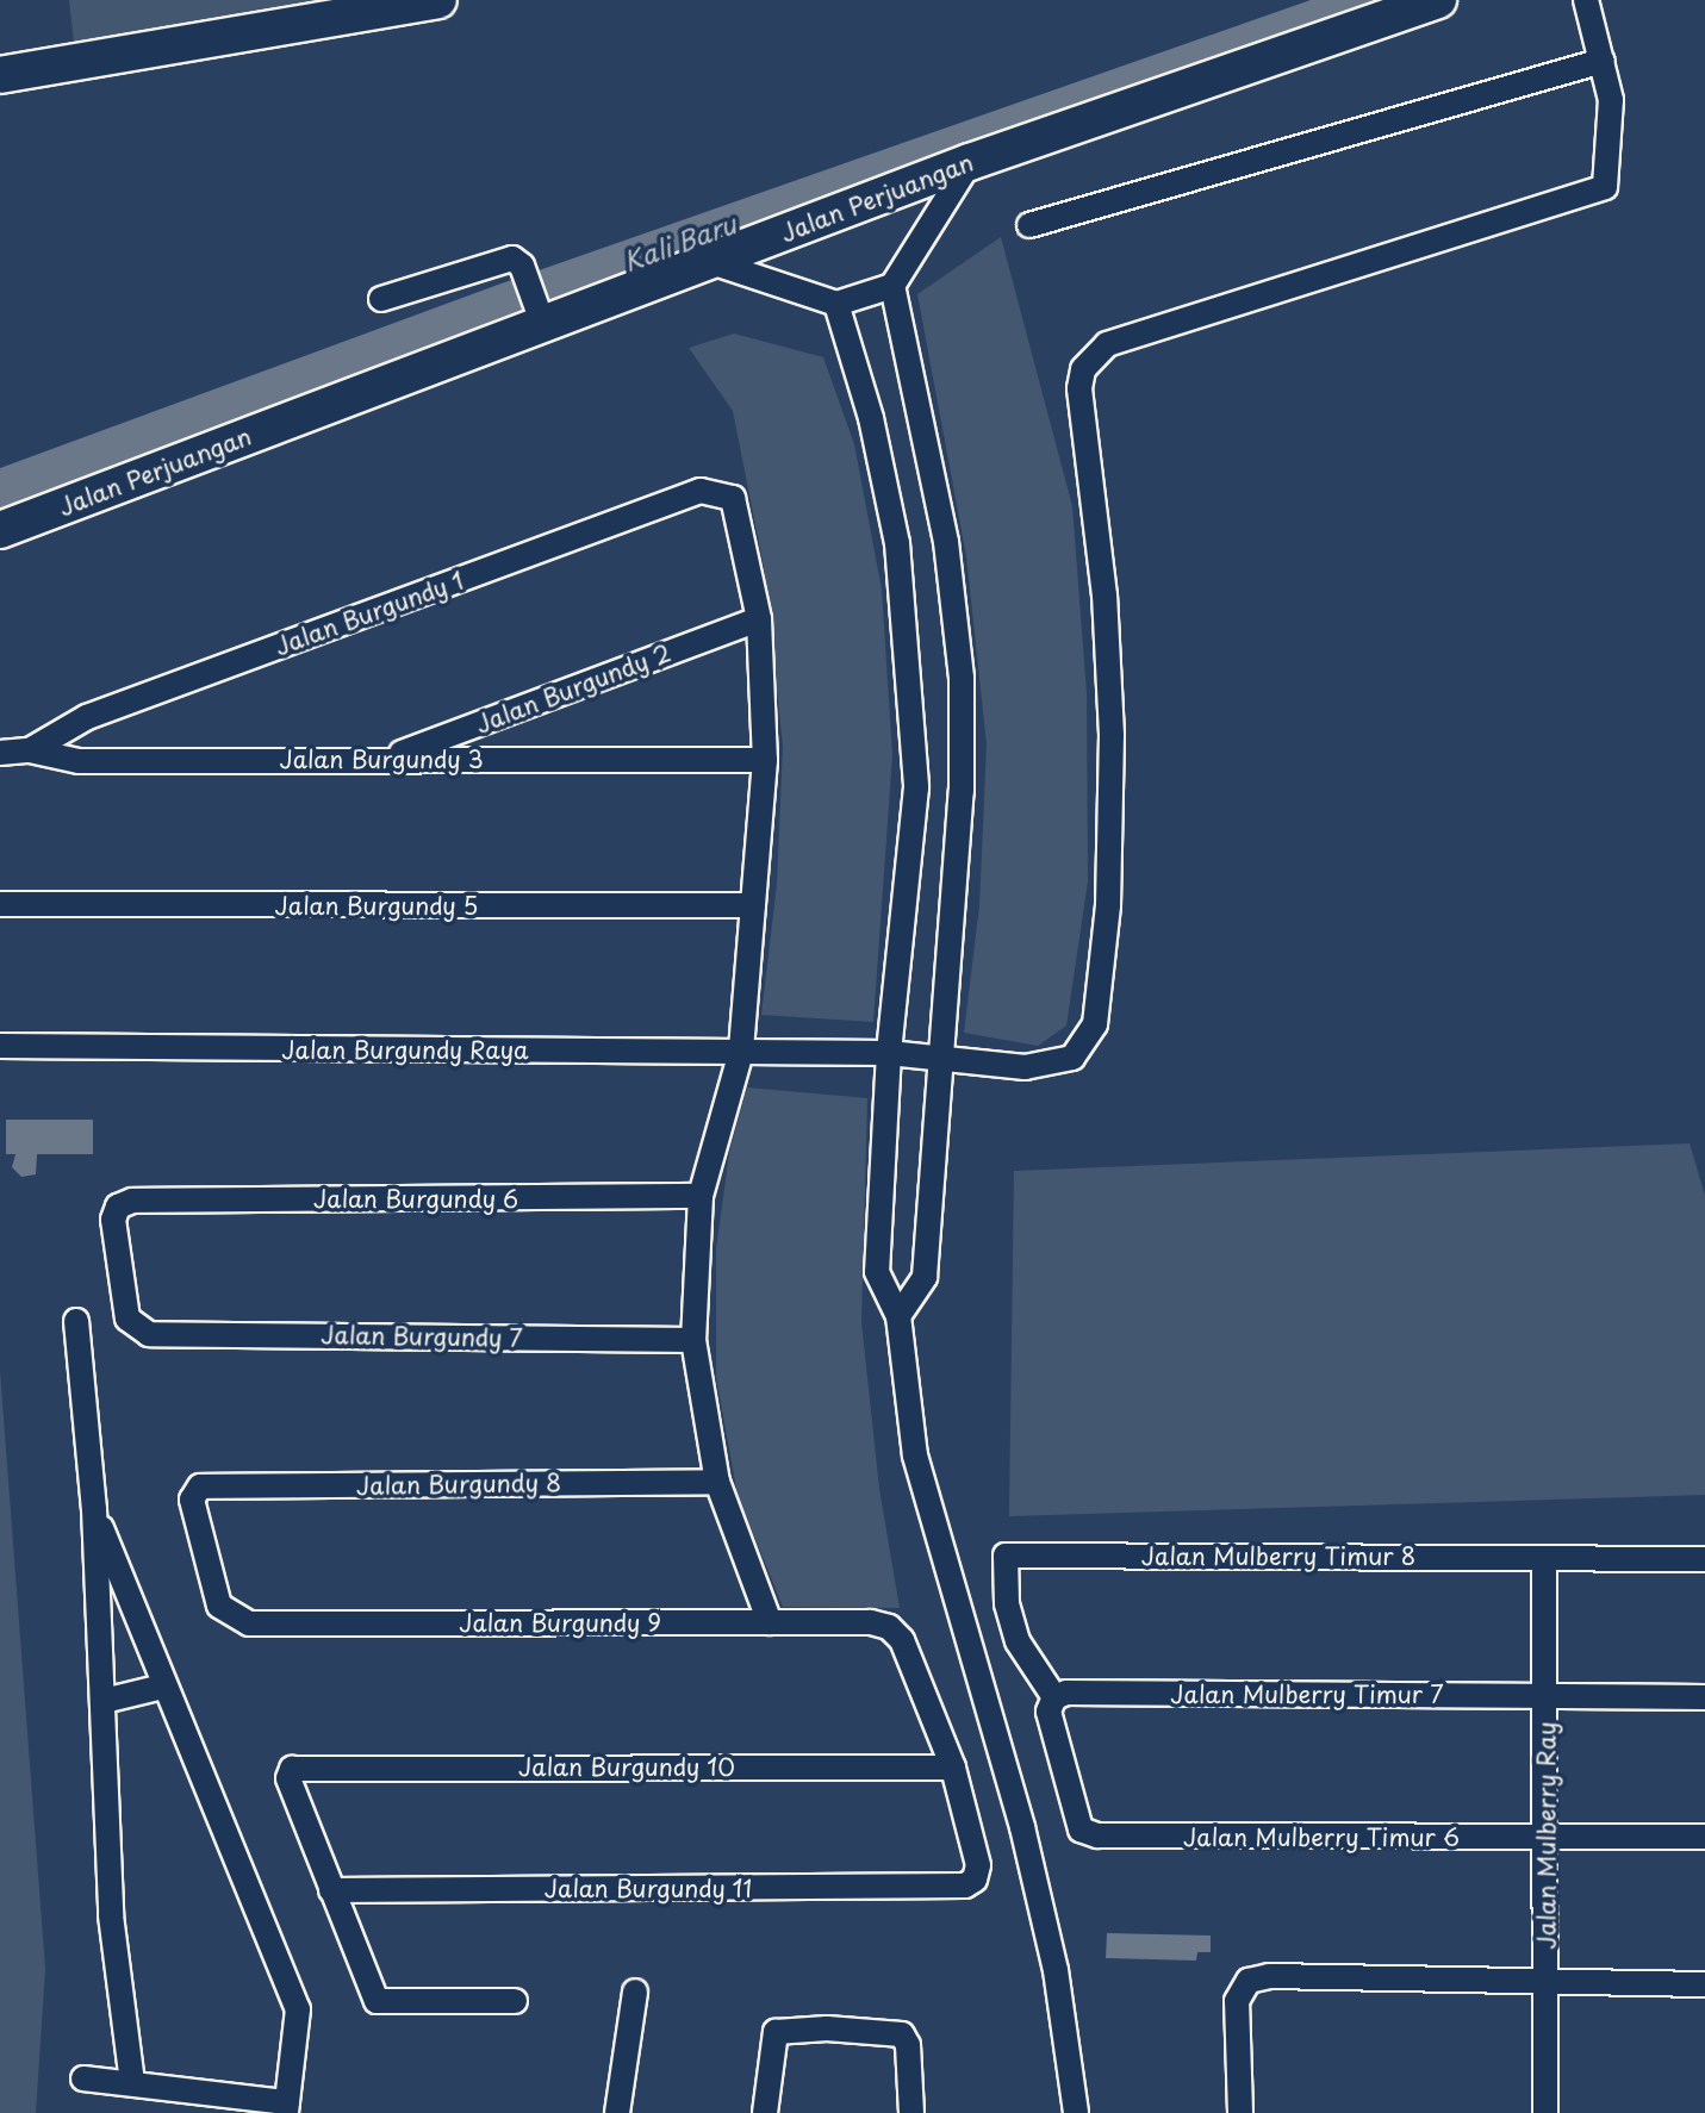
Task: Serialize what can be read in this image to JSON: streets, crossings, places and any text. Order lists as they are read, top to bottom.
{
  "streets": {
    "main road": ["Jalan Perjuangan"],
    "street": [
      "Jalan Burgundy 1",
      "Jalan Burgundy 2",
      "Jalan Burgundy 3",
      "Jalan Burgundy 5",
      "Jalan Burgundy Raya",
      "Jalan Burgundy 6",
      "Jalan Burgundy 7",
      "Jalan Burgundy 8",
      "Jalan Mulberry Timur 8",
      "Jalan Burgundy 9",
      "Jalan Mulberry Timur 7",
      "Jalan Burgundy 10",
      "Jalan Mulberry Ray",
      "Jalan Mulberry Timur 6",
      "Jalan Burgundy 11"
    ]
  },
  "crossings": [
    ["Jalan Burgundy 1", "Jalan Burgundy 2"],
    ["Jalan Burgundy 1", "Jalan Burgundy 3"],
    ["Jalan Burgundy 2", "Jalan Burgundy 3"],
    ["Jalan Burgundy 6", "Jalan Burgundy 7"],
    ["Jalan Burgundy 8", "Jalan Burgundy 9"],
    ["Jalan Mulberry Timur 8", "Jalan Mulberry Timur 7"],
    ["Jalan Mulberry Timur 8", "Jalan Mulberry Ray"],
    ["Jalan Mulberry Timur 8", "Jalan Mulberry Timur 6"],
    ["Jalan Burgundy 9", "Jalan Burgundy 10"],
    ["Jalan Burgundy 9", "Jalan Burgundy 11"],
    ["Jalan Mulberry Timur 7", "Jalan Mulberry Ray"],
    ["Jalan Mulberry Timur 7", "Jalan Mulberry Timur 6"],
    ["Jalan Burgundy 10", "Jalan Burgundy 11"],
    ["Jalan Mulberry Ray", "Jalan Mulberry Timur 6"]
  ],
  "water": ["Kali Baru"]
}
